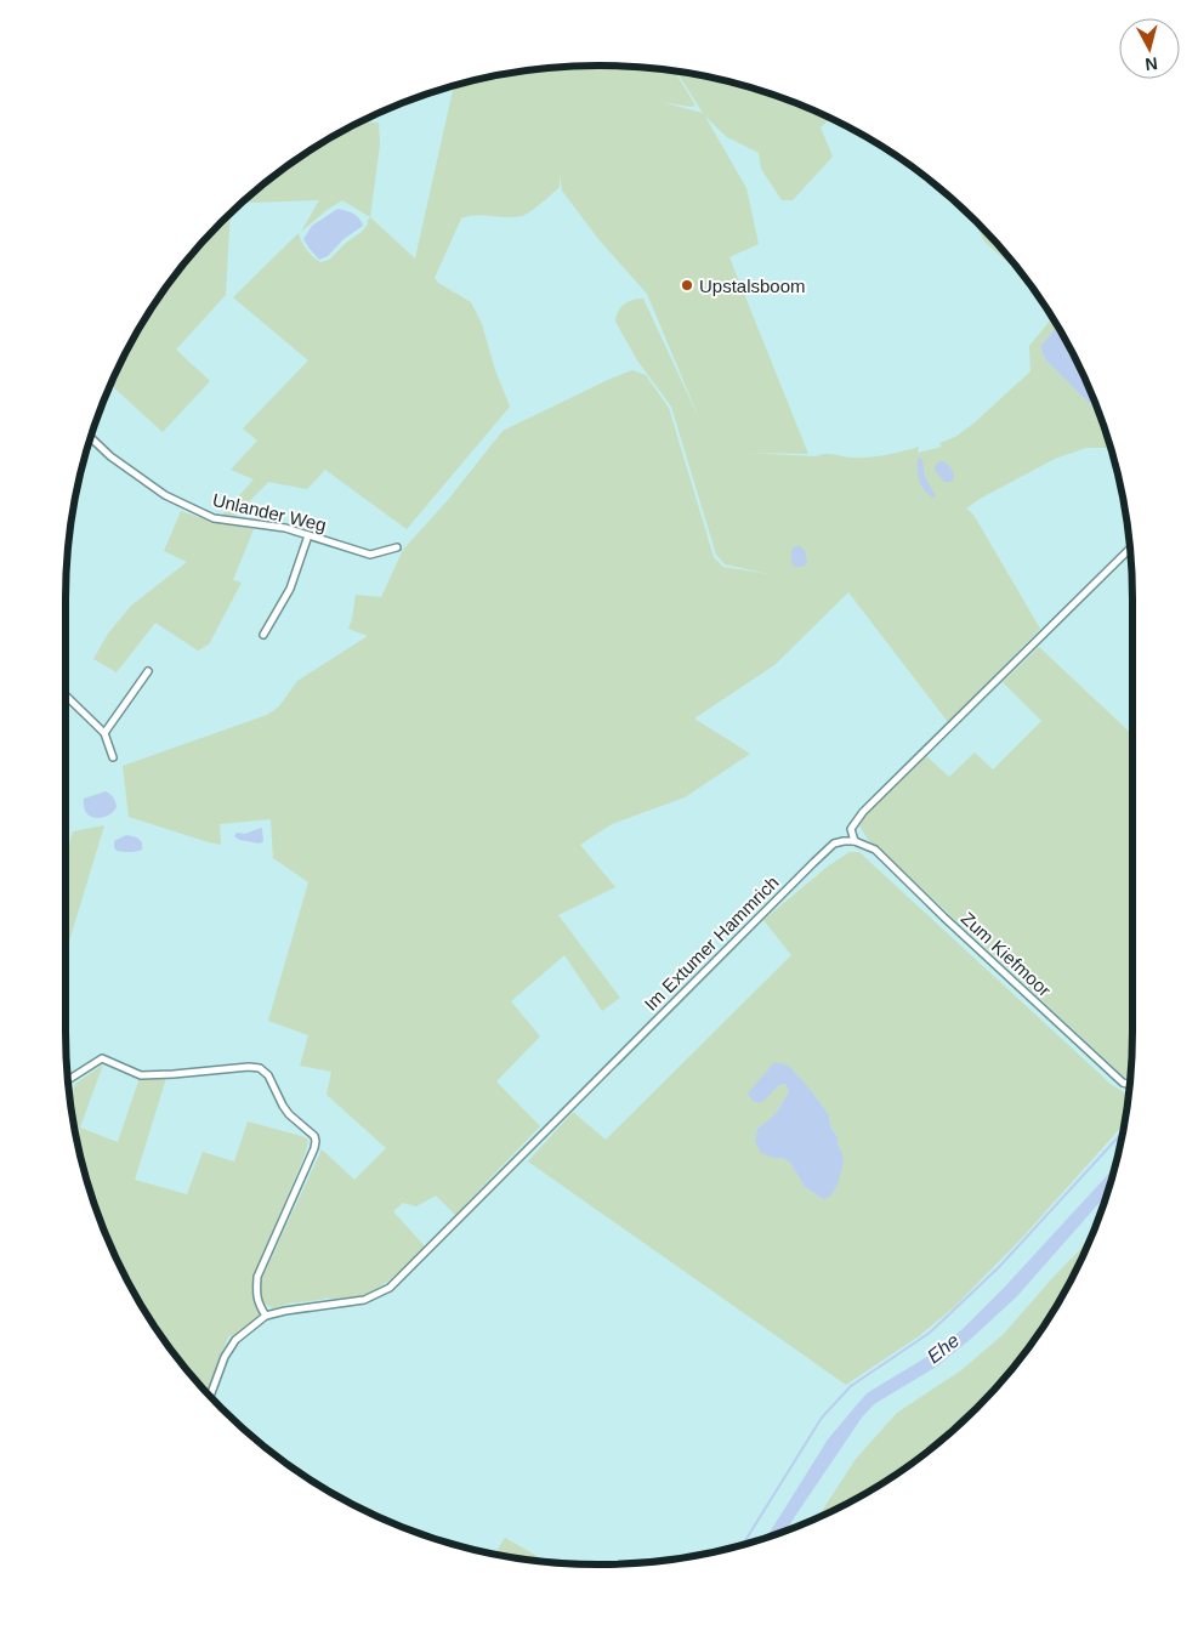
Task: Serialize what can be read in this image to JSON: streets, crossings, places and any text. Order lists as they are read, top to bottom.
{
  "streets": {
    "street": ["Unlander Weg", "Im Extumer Hammrich", "Zum Kiefmoor"]
  },
  "crossings": [
    ["Im Extumer Hammrich", "Zum Kiefmoor"]
  ],
  "water": ["Ehe"],
  "places": ["Upstalsboom"],
  "north": "bottom"
}
